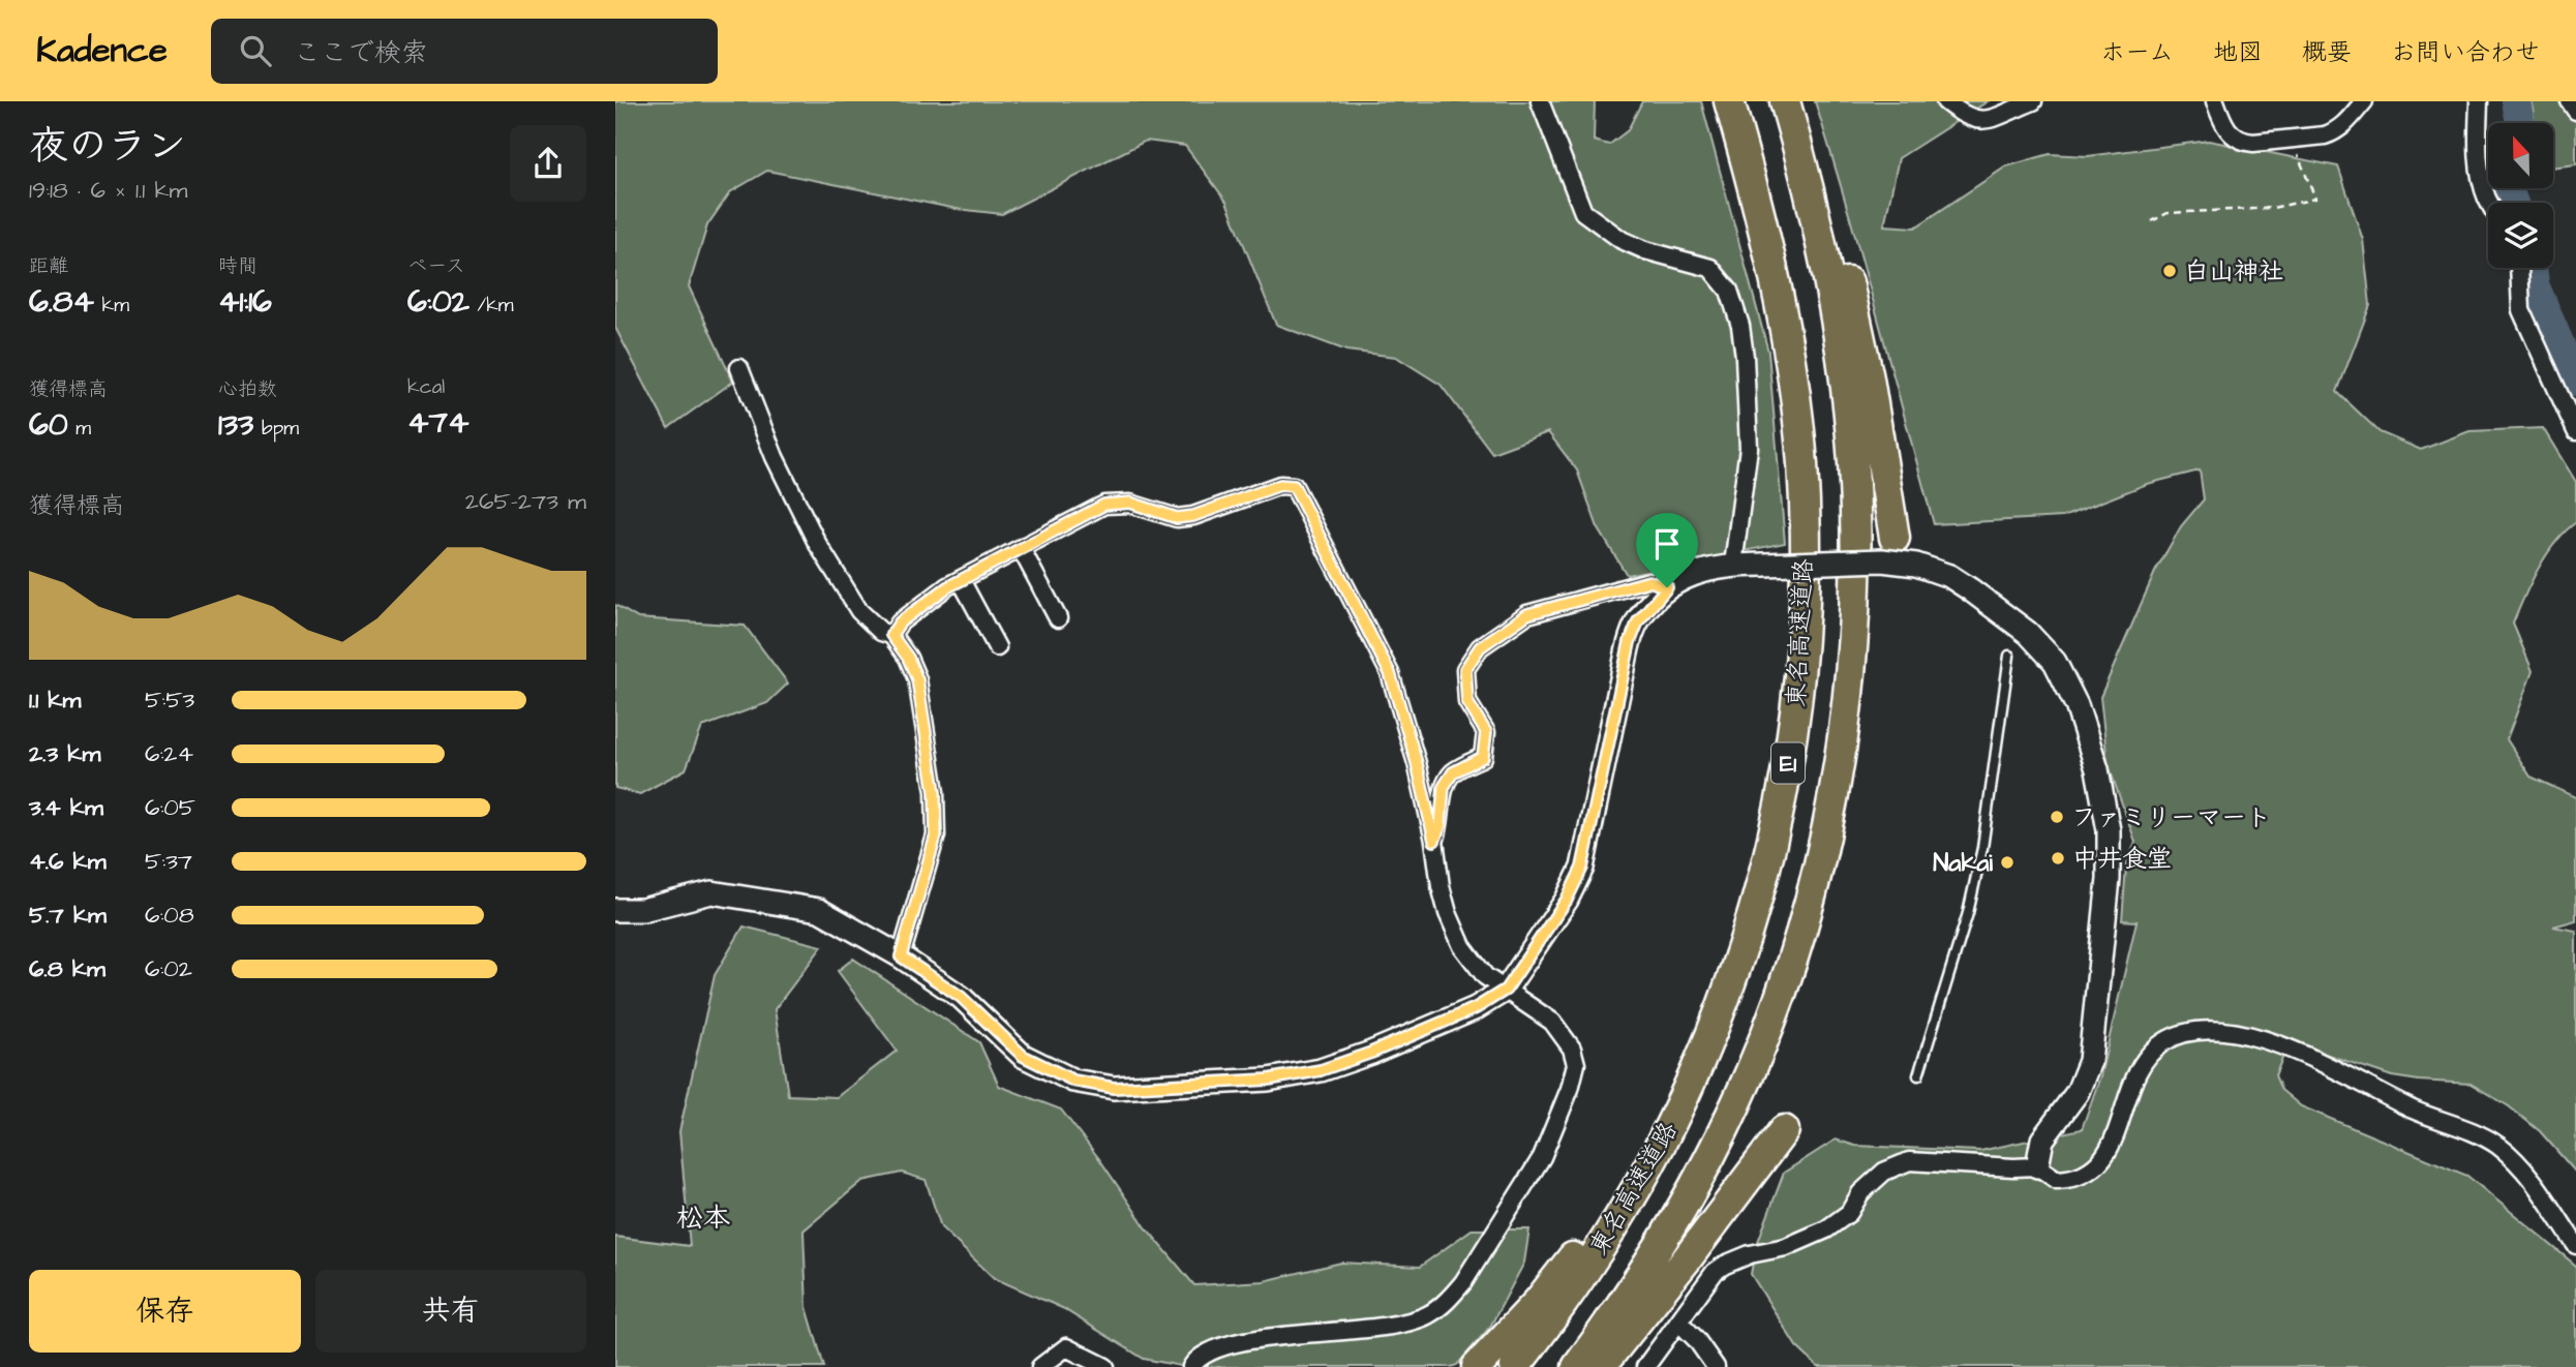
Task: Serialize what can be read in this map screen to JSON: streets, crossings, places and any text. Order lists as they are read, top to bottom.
{
  "streets": {
    "highway": ["東名高速道路", "E1"]
  },
  "districts": ["松本"],
  "places": [
    "白山神社",
    "ファミリーマート",
    "中井食堂",
    "Nakai"
  ],
  "north": "top",
  "page": {
    "header": "Kadence",
    "search": "ここで検索",
    "nav": [
      "ホーム",
      "地図",
      "概要",
      "お問い合わせ"
    ],
    "heading": ["夜のラン", "19:18 · 6 × 1.1 km"],
    "stats": [
      ["距離", "6.84 km"],
      ["時間", "41:16"],
      ["ペース", "6:02 /km"],
      ["獲得標高", "60 m"],
      ["心拍数", "133 bpm"],
      ["kcal", "474"]
    ],
    "chart": ["獲得標高", "265–273 m"],
    "list": [
      {
        "name": "1.1 km",
        "note": "5:53"
      },
      {
        "name": "2.3 km",
        "note": "6:24"
      },
      {
        "name": "3.4 km",
        "note": "6:05"
      },
      {
        "name": "4.6 km",
        "note": "5:37"
      },
      {
        "name": "5.7 km",
        "note": "6:08"
      },
      {
        "name": "6.8 km",
        "note": "6:02"
      }
    ],
    "buttons": ["保存", "共有"]
  }
}
